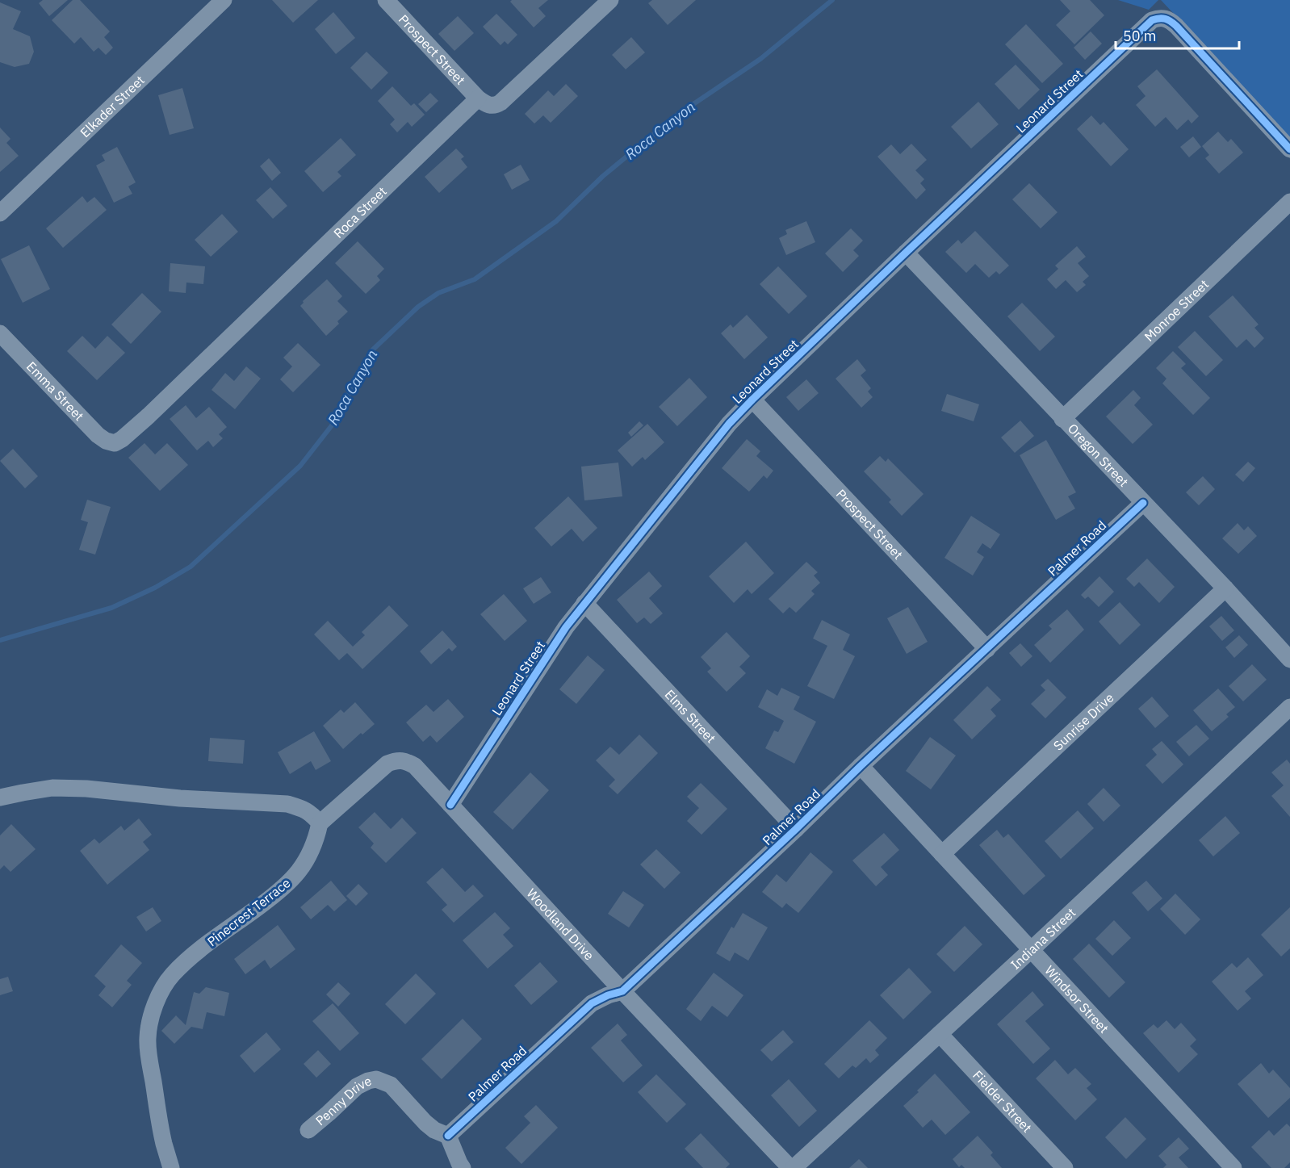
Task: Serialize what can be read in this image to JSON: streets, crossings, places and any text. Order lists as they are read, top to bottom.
{
  "streets": {
    "street": [
      "Prospect Street",
      "Leonard Street",
      "Elkader Street",
      "Roca Street",
      "Monroe Street",
      "Emma Street",
      "Oregon Street",
      "Palmer Road",
      "Elms Street",
      "Sunrise Drive",
      "Pinecrest Terrace",
      "Woodland Drive",
      "Indiana Street",
      "Windsor Street",
      "Fielder Street",
      "Penny Drive"
    ]
  },
  "crossings": [
    ["Prospect Street", "Leonard Street"],
    ["Prospect Street", "Roca Street"],
    ["Prospect Street", "Palmer Road"],
    ["Leonard Street", "Oregon Street"],
    ["Leonard Street", "Elms Street"],
    ["Leonard Street", "Woodland Drive"],
    ["Roca Street", "Emma Street"],
    ["Monroe Street", "Oregon Street"],
    ["Oregon Street", "Palmer Road"],
    ["Oregon Street", "Sunrise Drive"],
    ["Palmer Road", "Elms Street"],
    ["Palmer Road", "Woodland Drive"],
    ["Palmer Road", "Windsor Street"],
    ["Palmer Road", "Penny Drive"],
    ["Sunrise Drive", "Windsor Street"],
    ["Pinecrest Terrace", "Woodland Drive"],
    ["Woodland Drive", "Indiana Street"],
    ["Indiana Street", "Windsor Street"],
    ["Indiana Street", "Fielder Street"]
  ],
  "water": ["Roca Canyon"],
  "scale_bar": "50 m"
}
